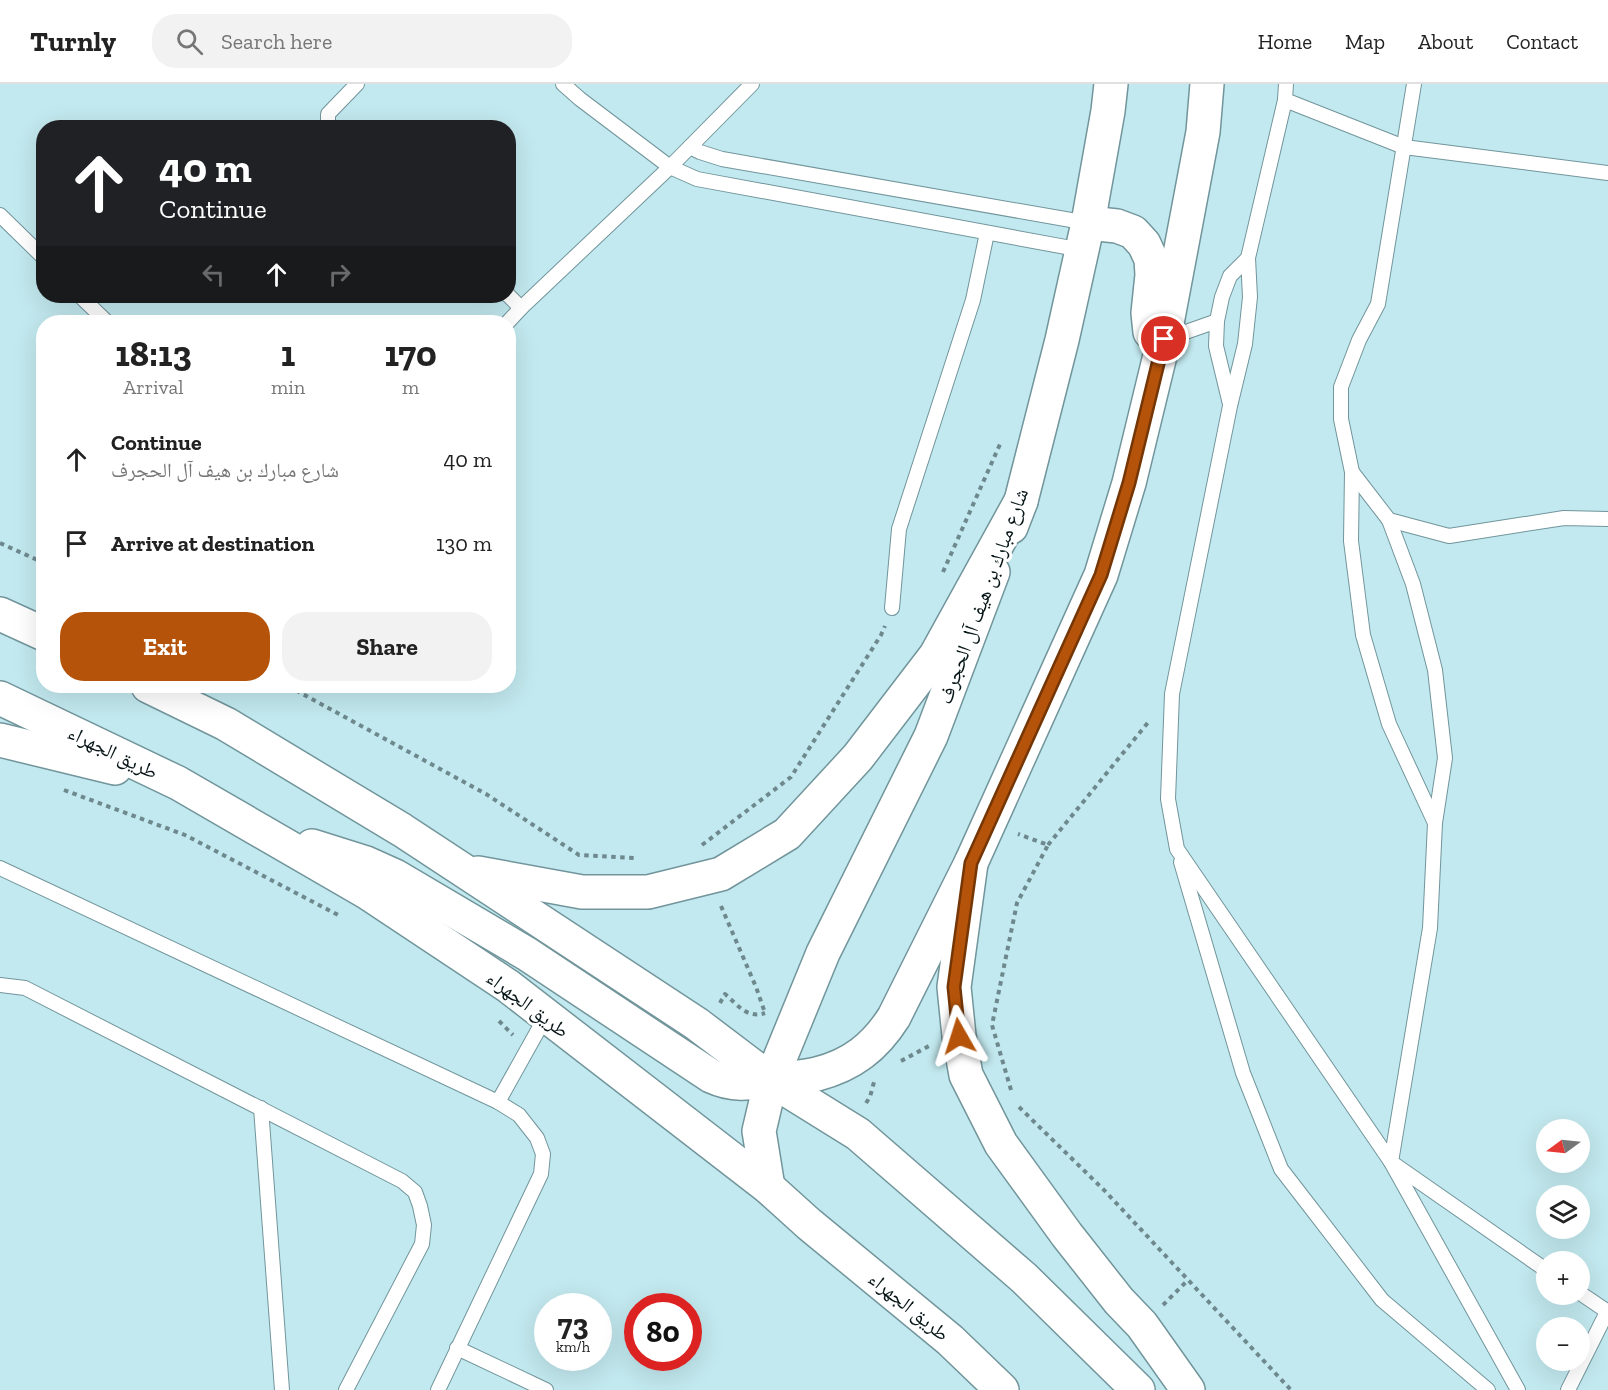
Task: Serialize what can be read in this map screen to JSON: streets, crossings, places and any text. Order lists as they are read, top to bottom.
{
  "streets": {
    "main road": ["شارع مبارك بن هيف آل الحجرف", "طريق الجهراء"]
  },
  "crossings": [
    ["شارع مبارك بن هيف آل الحجرف", "طريق الجهراء"]
  ],
  "north": "left",
  "page": {
    "header": "Turnly",
    "search": "Search here",
    "nav": [
      "Home",
      "Map",
      "About",
      "Contact"
    ],
    "turn": ["40 m", "Continue"],
    "eta": [
      "18:13",
      "Arrival",
      "1",
      "min",
      "170",
      "m"
    ],
    "list": [
      {
        "name": "Continue",
        "note": "شارع مبارك بن هيف آل الحجرف",
        "value": "40 m"
      },
      {
        "name": "Arrive at destination",
        "value": "130 m"
      }
    ],
    "buttons": ["Exit", "Share"],
    "map_buttons": ["+", "−"],
    "speed": "73 km/h",
    "limit": "80"
  }
}
